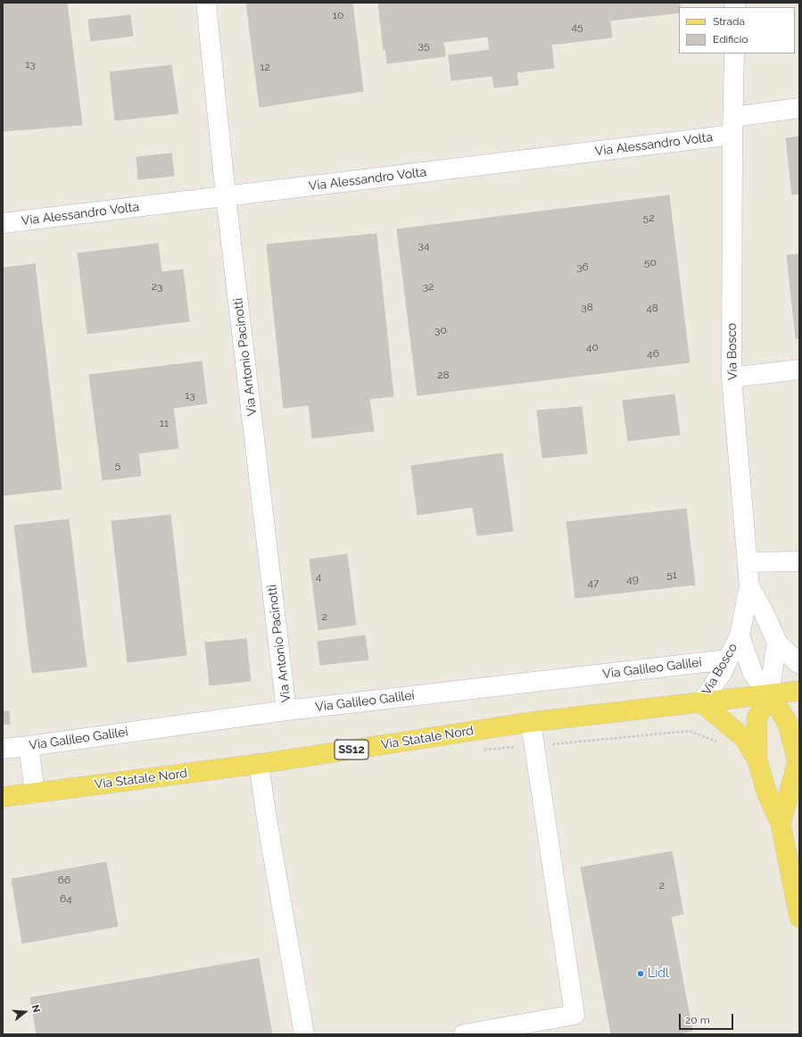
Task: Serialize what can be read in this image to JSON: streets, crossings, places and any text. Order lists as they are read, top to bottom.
{
  "streets": {
    "main road": ["Via Statale Nord", "SS12"],
    "street": [
      "Via Alessandro Volta",
      "Via Bosco",
      "Via Antonio Pacinotti",
      "Via Galileo Galilei"
    ]
  },
  "crossings": [
    ["Via Alessandro Volta", "Via Bosco"],
    ["Via Alessandro Volta", "Via Antonio Pacinotti"],
    ["Via Bosco", "Via Galileo Galilei"],
    ["Via Bosco", "Via Statale Nord"],
    ["Via Bosco", "SS12"],
    ["Via Antonio Pacinotti", "Via Galileo Galilei"],
    ["Via Statale Nord", "SS12"]
  ],
  "places": ["Lidl"],
  "house_numbers": [
    "10",
    "45",
    "35",
    "13",
    "12",
    "52",
    "34",
    "50",
    "36",
    "23",
    "32",
    "38",
    "48",
    "30",
    "40",
    "46",
    "28",
    "13",
    "11",
    "5",
    "51",
    "4",
    "49",
    "47",
    "2",
    "66",
    "2",
    "64"
  ],
  "legend": ["Strada", "Edificio"],
  "scale_bar": "20 m",
  "north": "right"
}
